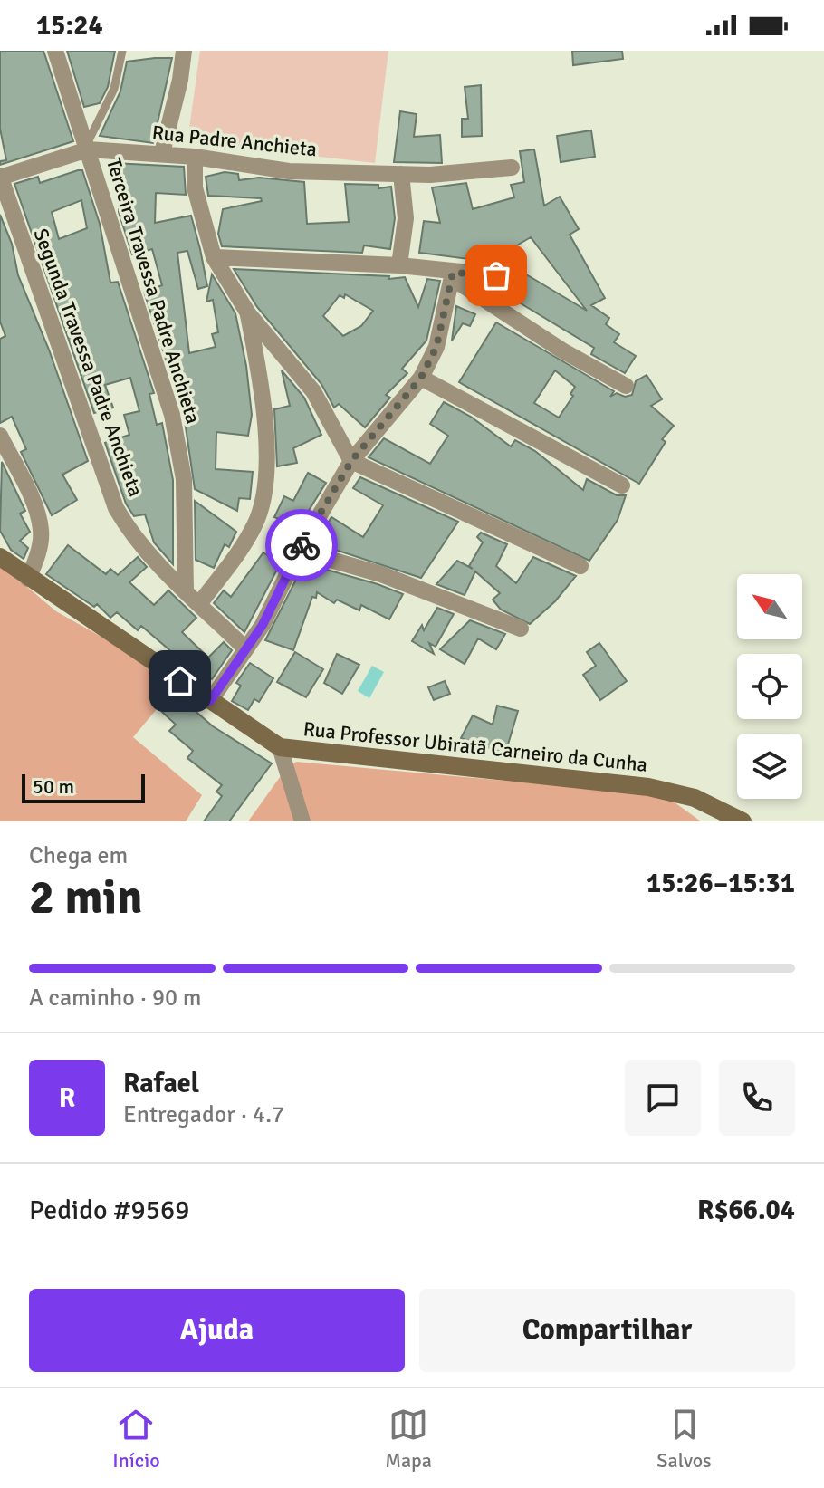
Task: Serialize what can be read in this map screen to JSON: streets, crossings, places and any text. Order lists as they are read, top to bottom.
{
  "streets": {
    "street": [
      "Rua Padre Anchieta",
      "Terceira Travessa Padre Anchieta",
      "Segunda Travessa Padre Anchieta",
      "Rua Professor Ubiratã Carneiro da Cunha"
    ]
  },
  "crossings": [
    ["Rua Padre Anchieta", "Terceira Travessa Padre Anchieta"],
    ["Rua Padre Anchieta", "Segunda Travessa Padre Anchieta"],
    ["Terceira Travessa Padre Anchieta", "Segunda Travessa Padre Anchieta"]
  ],
  "scale_bar": "50 m",
  "north": "top left",
  "page": {
    "status": "15:24",
    "scale": "50 m",
    "heading": ["2 min", "Chega em", "15:26–15:31"],
    "panel": [
      "Rafael",
      "Entregador · 4.7",
      "Pedido #9569",
      "R$66.04"
    ],
    "bar": "A caminho · 90 m",
    "round": "R",
    "buttons": ["Ajuda", "Compartilhar"],
    "tabs": ["Início", "Mapa", "Salvos"]
  }
}
